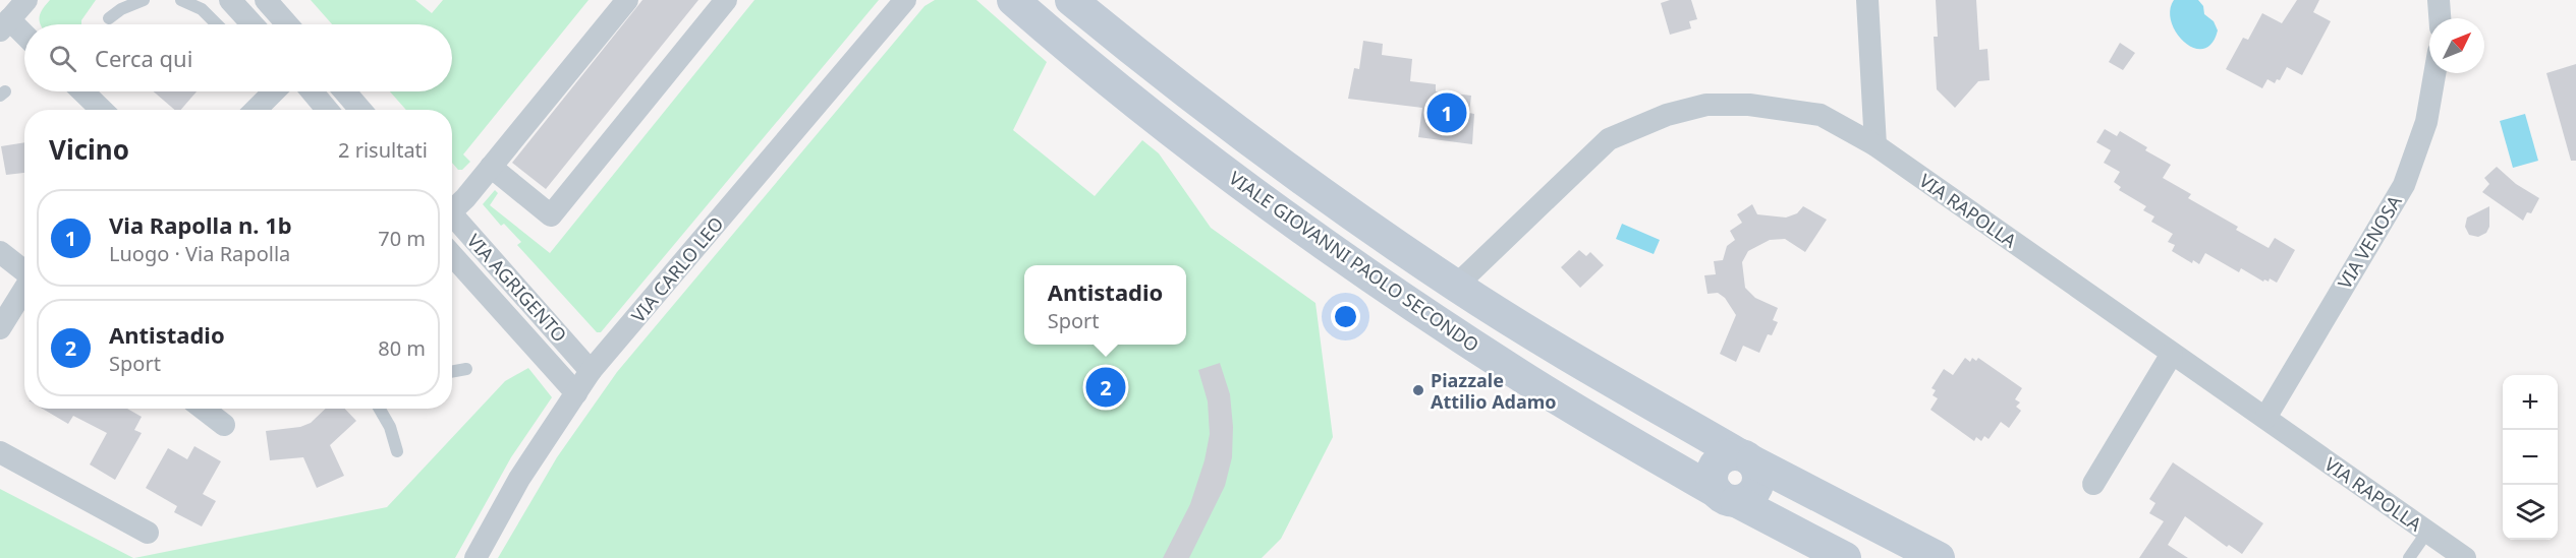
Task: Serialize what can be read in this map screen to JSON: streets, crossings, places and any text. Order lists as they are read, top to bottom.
{
  "streets": {
    "main road": ["VIALE GIOVANNI PAOLO SECONDO"],
    "street": [
      "VIA RAPOLLA",
      "VIA VENOSA",
      "VIA CARLO LEO",
      "VIA AGRIGENTO"
    ]
  },
  "crossings": [
    ["VIA RAPOLLA", "VIA VENOSA"],
    ["VIA RAPOLLA", "VIALE GIOVANNI PAOLO SECONDO"],
    ["VIA CARLO LEO", "VIA AGRIGENTO"]
  ],
  "places": ["Piazzale Attilio Adamo"],
  "north": "top right",
  "page": {
    "search": "Cerca qui",
    "pins": ["1", "2"],
    "heading": ["Vicino", "2 risultati"],
    "list": [
      {
        "mark": "1",
        "name": "Via Rapolla n. 1b",
        "note": "Luogo · Via Rapolla",
        "value": "70 m"
      },
      {
        "mark": "2",
        "name": "Antistadio",
        "note": "Sport",
        "value": "80 m"
      }
    ],
    "popup": ["Antistadio", "Sport"],
    "map_buttons": ["+", "−"]
  }
}
